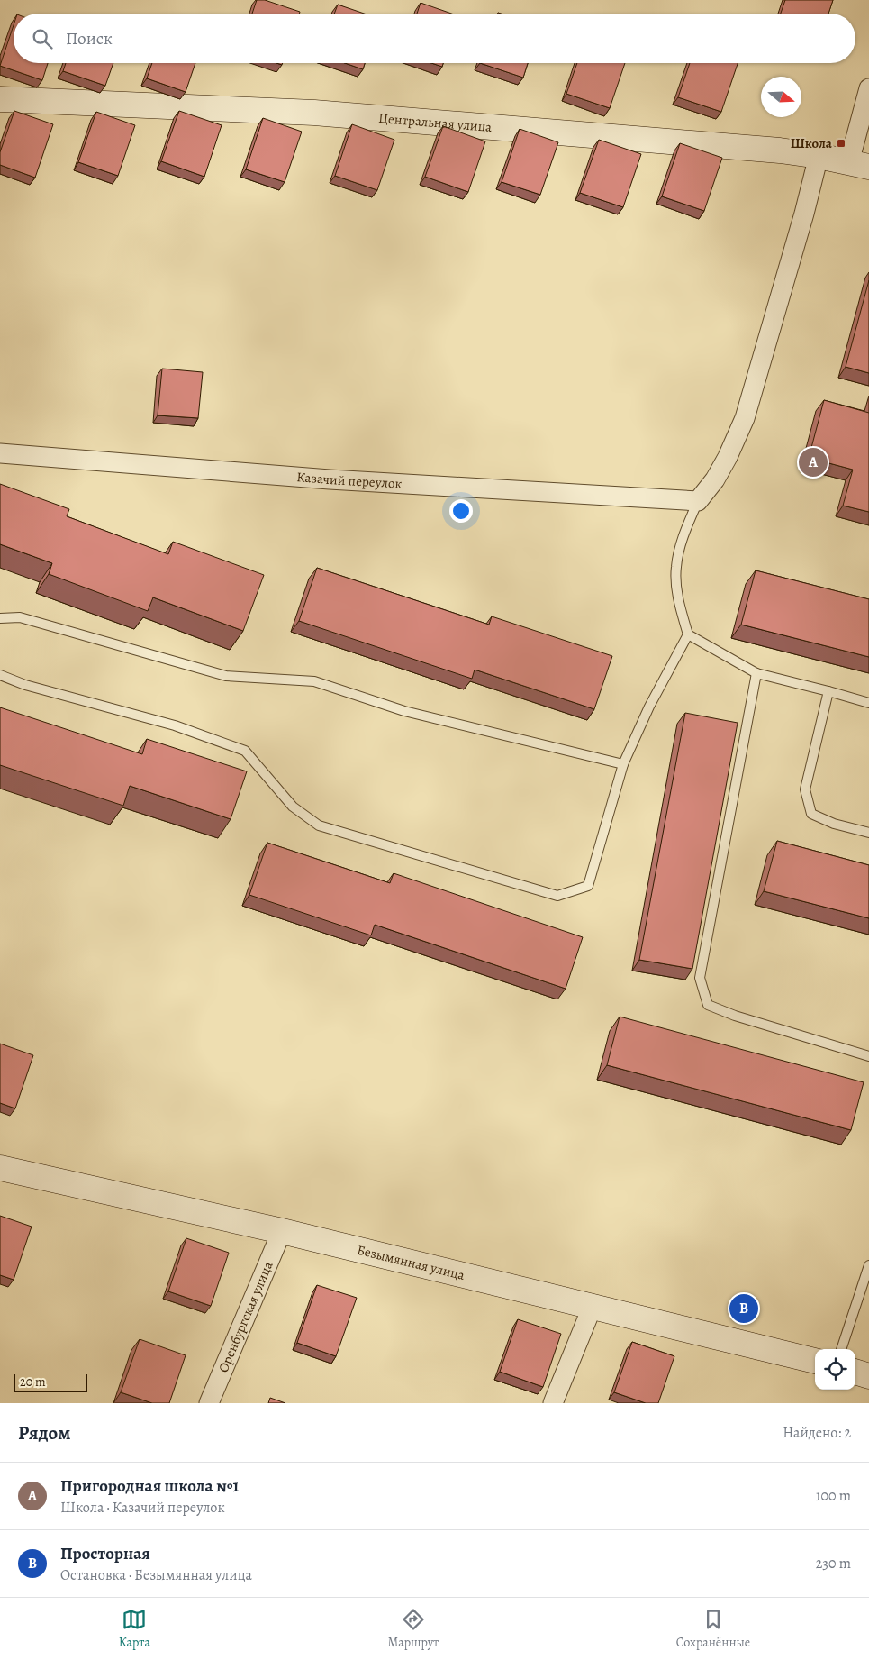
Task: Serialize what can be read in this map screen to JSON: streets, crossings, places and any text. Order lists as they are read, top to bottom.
{
  "streets": {
    "street": [
      "Центральная улица",
      "Казачий переулок",
      "Безымянная улица",
      "Оренбургская улица"
    ]
  },
  "crossings": [
    ["Безымянная улица", "Оренбургская улица"]
  ],
  "places": {
    "transit": ["Школа"]
  },
  "scale_bar": "20 m",
  "north": "right",
  "page": {
    "search": "Поиск",
    "pins": ["A", "B"],
    "scale": "20 m",
    "heading": ["Рядом", "Найдено: 2"],
    "list": [
      {
        "mark": "A",
        "name": "Пригородная школа №1",
        "note": "Школа · Казачий переулок",
        "value": "100 m"
      },
      {
        "mark": "B",
        "name": "Просторная",
        "note": "Остановка · Безымянная улица",
        "value": "230 m"
      }
    ],
    "nav": ["Карта", "Маршрут", "Сохранённые"]
  }
}
